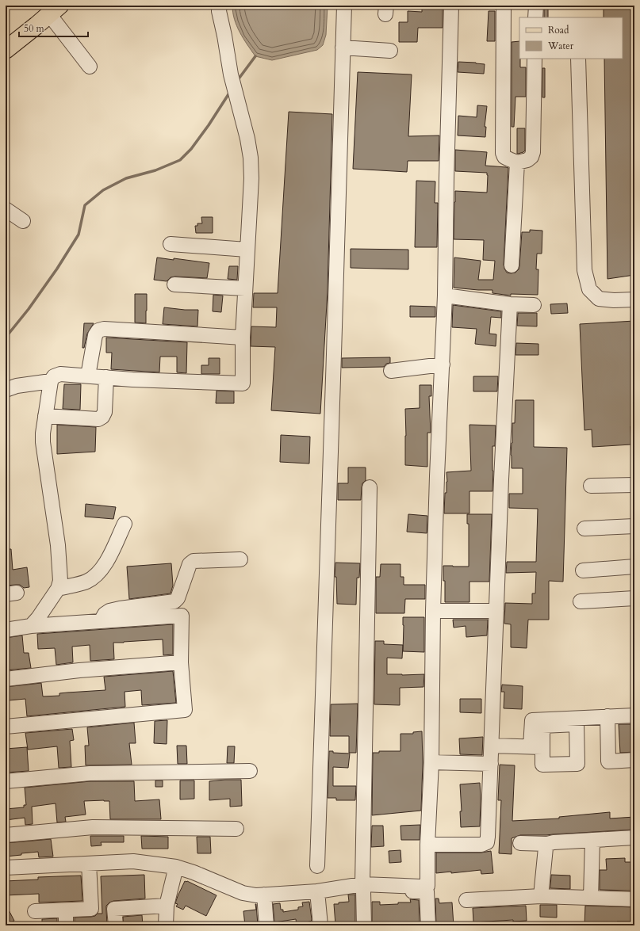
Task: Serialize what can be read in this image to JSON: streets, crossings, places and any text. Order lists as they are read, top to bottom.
{
  "legend": ["Road", "Water"],
  "scale_bar": "50 m"
}
